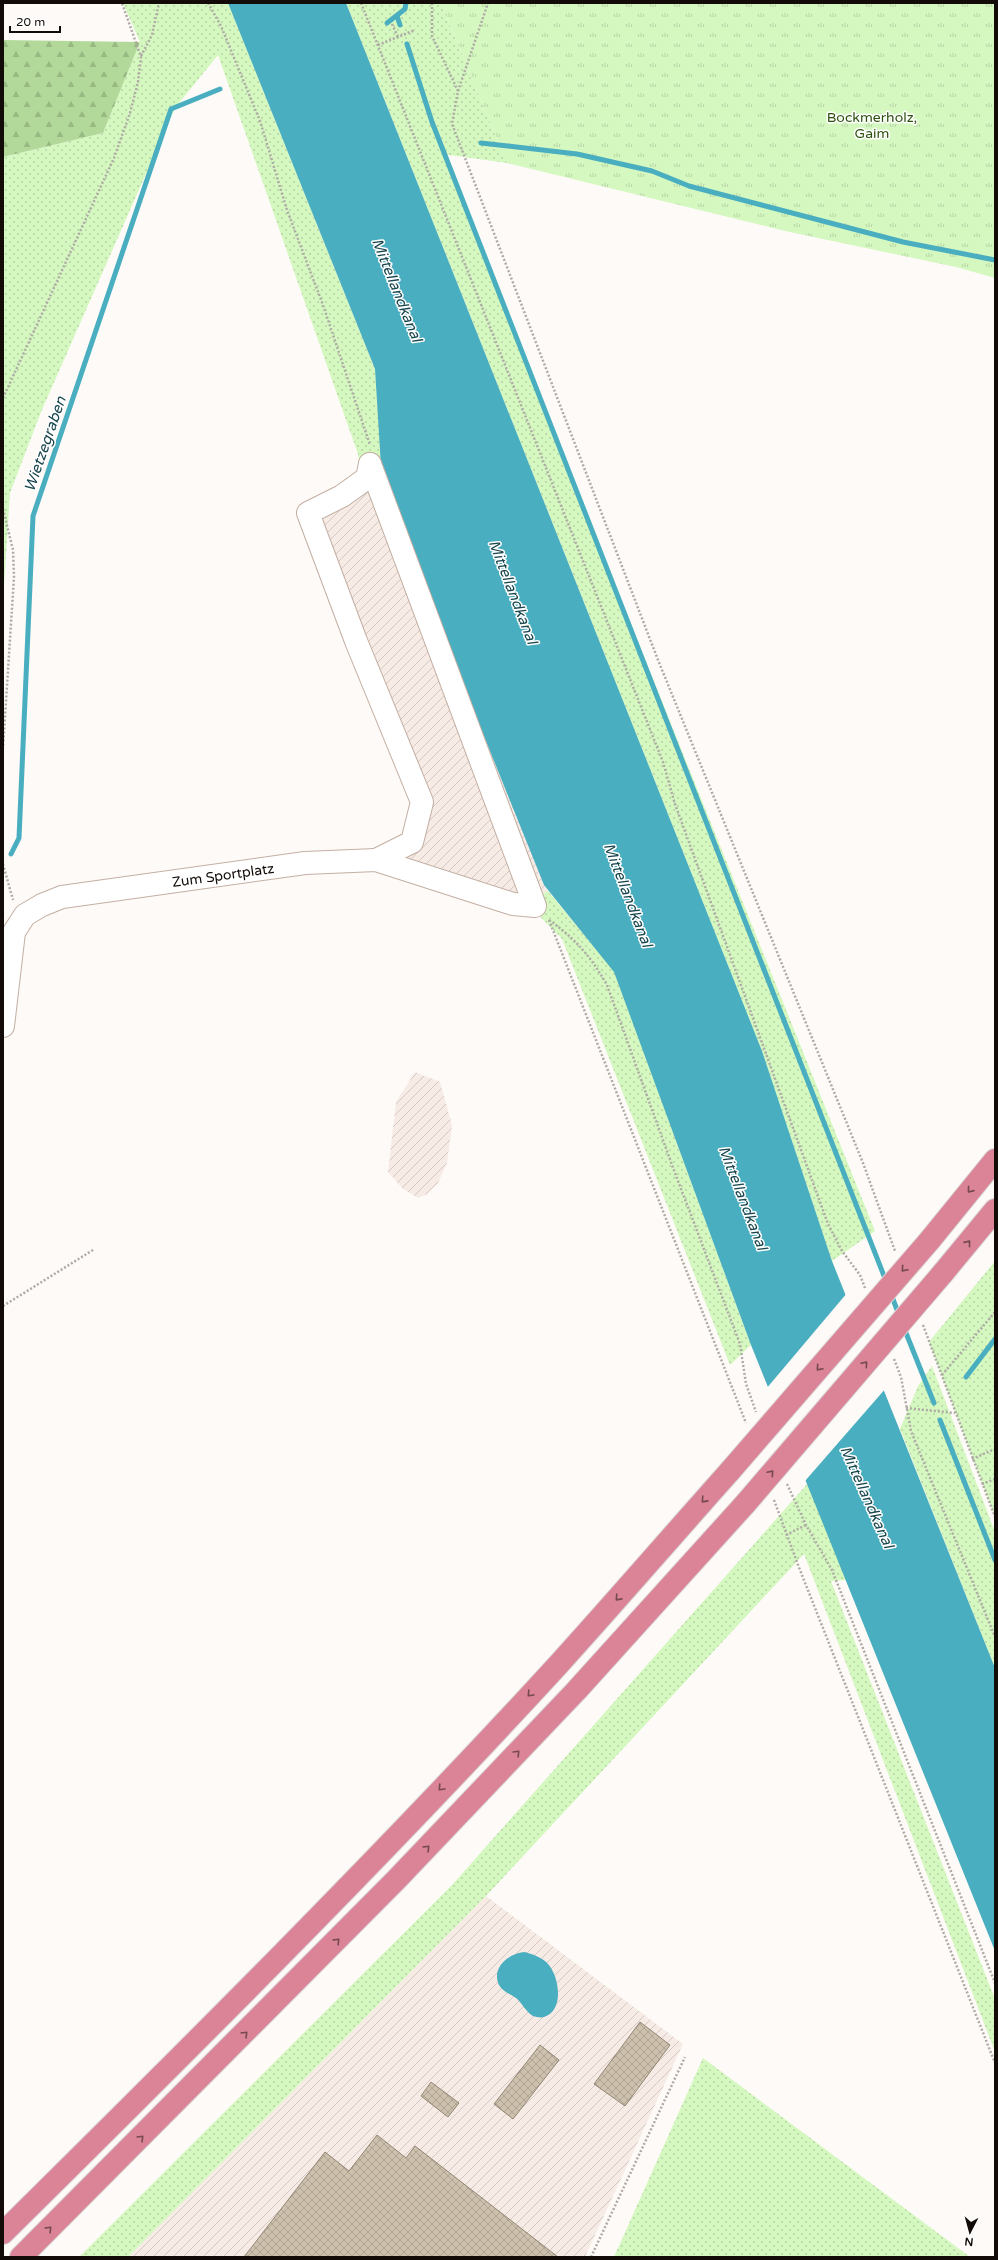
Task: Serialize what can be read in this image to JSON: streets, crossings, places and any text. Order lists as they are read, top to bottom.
{
  "streets": {
    "street": ["Zum Sportplatz"]
  },
  "water": ["Mittellandkanal", "Wietzegraben"],
  "parks": ["Bockmerholz, Gaim"],
  "scale_bar": "20 m",
  "north": "bottom"
}
